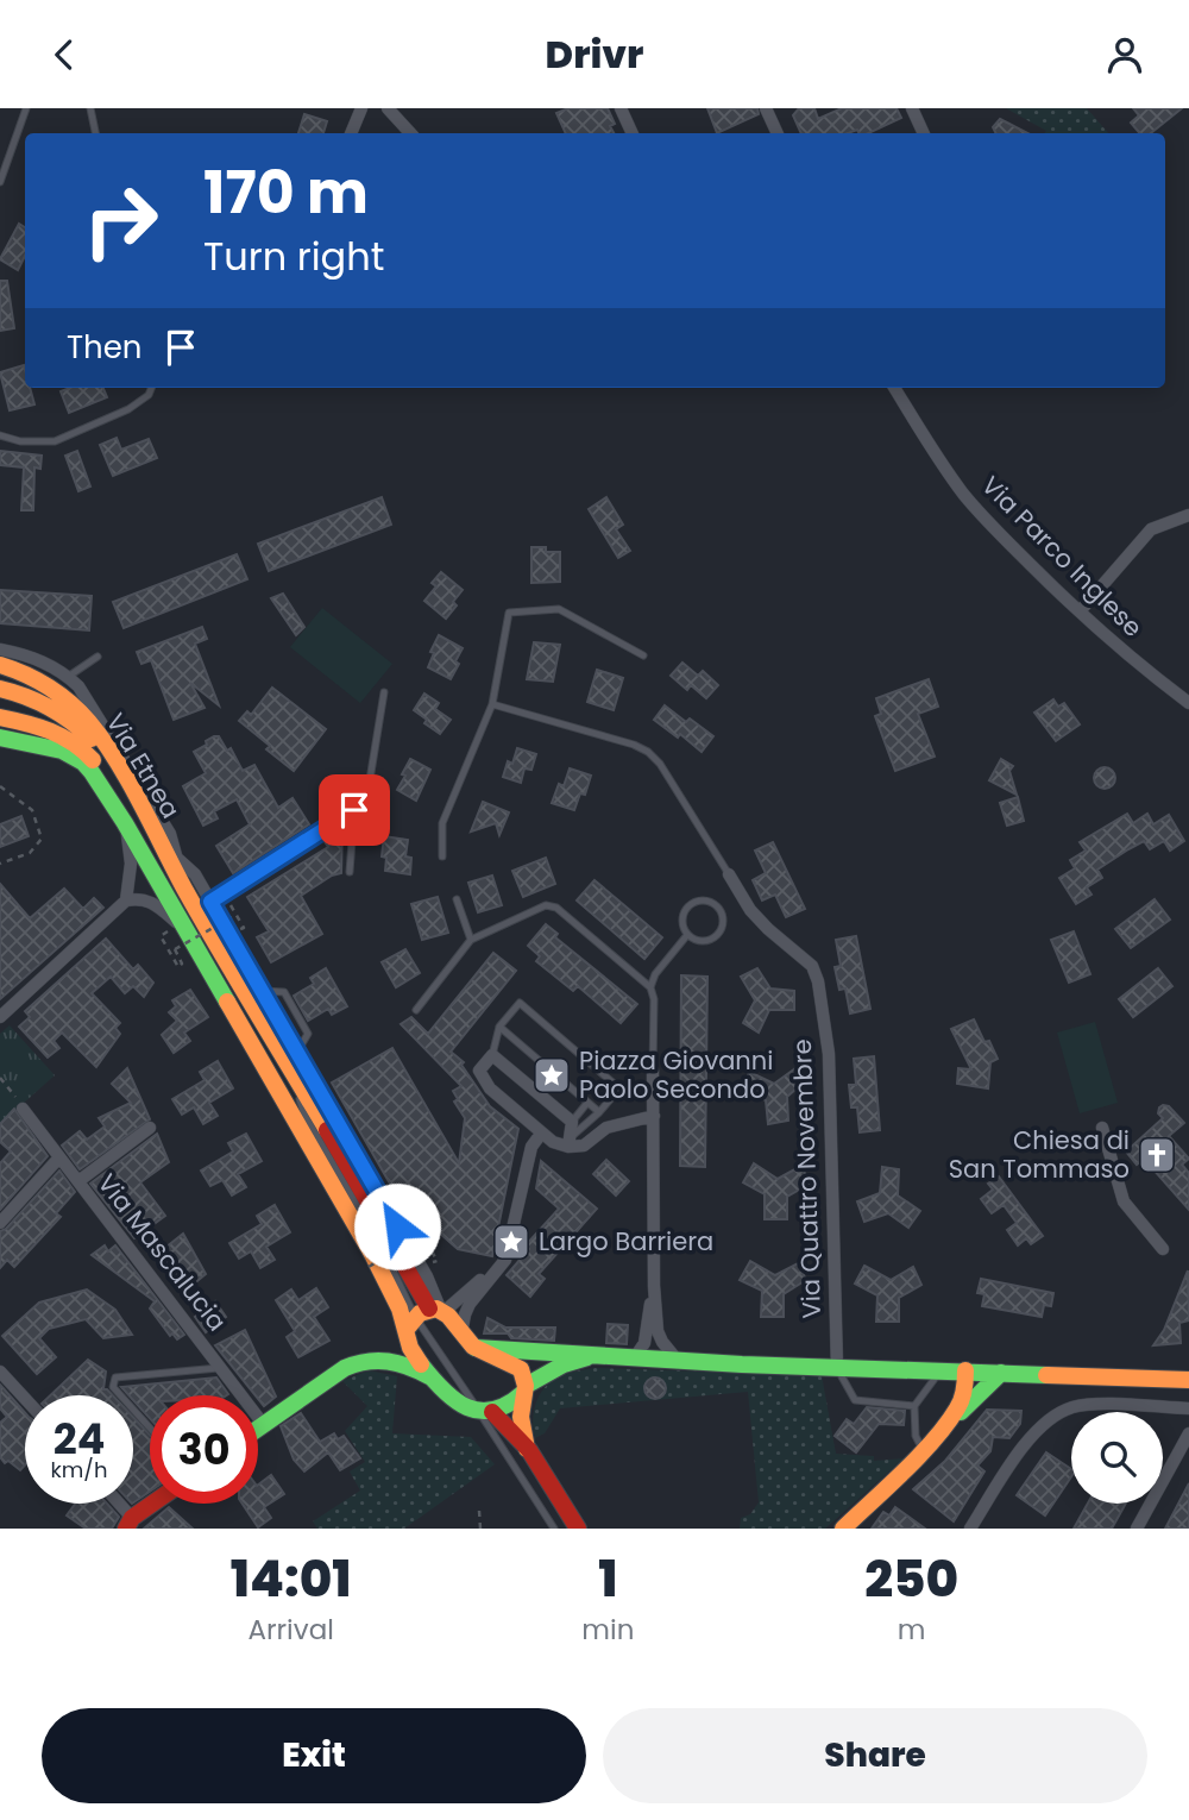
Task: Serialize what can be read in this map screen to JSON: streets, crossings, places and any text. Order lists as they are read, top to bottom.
{
  "streets": {
    "main road": ["Via Etnea"],
    "street": ["Via Parco Inglese", "Via Quattro Novembre", "Via Mascalucia"]
  },
  "places": {
    "place": ["Piazza Giovanni Paolo Secondo", "Largo Barriera"],
    "church": ["Chiesa di San Tommaso"]
  },
  "page": {
    "header": "Drivr",
    "turn": ["170 m", "Turn right"],
    "then": "Then",
    "speed": "24 km/h",
    "limit": "30",
    "eta": [
      "14:01",
      "Arrival",
      "1",
      "min",
      "250",
      "m"
    ],
    "buttons": ["Exit", "Share"]
  }
}
